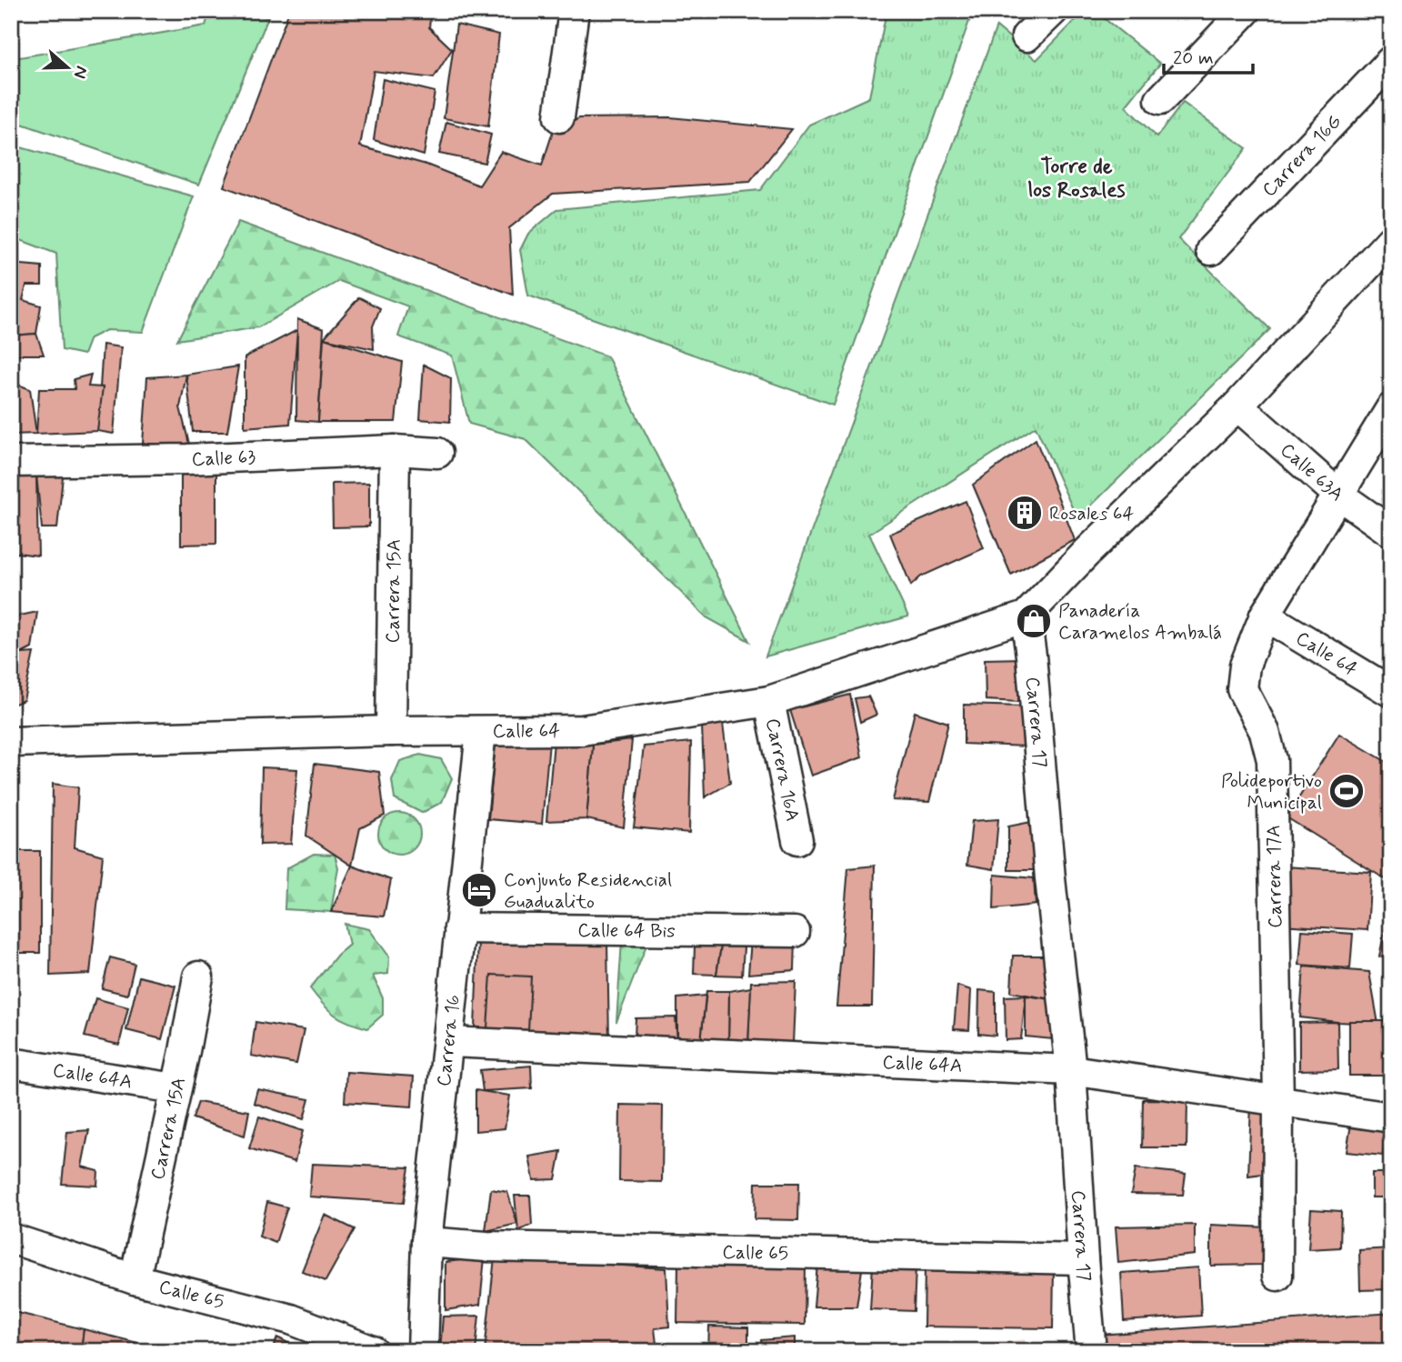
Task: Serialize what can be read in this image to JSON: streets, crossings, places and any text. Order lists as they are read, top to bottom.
{
  "streets": {
    "street": [
      "Carrera 16G",
      "Calle 63",
      "Calle 63A",
      "Carrera 15A",
      "Calle 64",
      "Carrera 17",
      "Carrera 16A",
      "Carrera 17A",
      "Calle 64 Bis",
      "Carrera 16",
      "Calle 64A",
      "Calle 65"
    ]
  },
  "crossings": [
    ["Calle 63", "Carrera 15A"],
    ["Calle 63A", "Carrera 17A"],
    ["Carrera 15A", "Calle 64"],
    ["Carrera 15A", "Calle 64A"],
    ["Carrera 15A", "Calle 65"],
    ["Calle 64", "Carrera 17"],
    ["Calle 64", "Carrera 16A"],
    ["Calle 64", "Carrera 17A"],
    ["Calle 64", "Carrera 16"],
    ["Carrera 17", "Calle 64A"],
    ["Carrera 17", "Calle 65"],
    ["Carrera 17A", "Calle 64A"],
    ["Calle 64 Bis", "Carrera 16"],
    ["Carrera 16", "Calle 64A"],
    ["Carrera 16", "Calle 65"]
  ],
  "districts": ["Torre de los Rosales"],
  "places": {
    "building": ["Rosales 64"],
    "shop": ["Panadería Caramelos Ambalá"],
    "sports": ["Polideportivo Municipal"],
    "hotel": ["Conjunto Residencial Guadualito"]
  },
  "scale_bar": "20 m",
  "north": "right"
}
